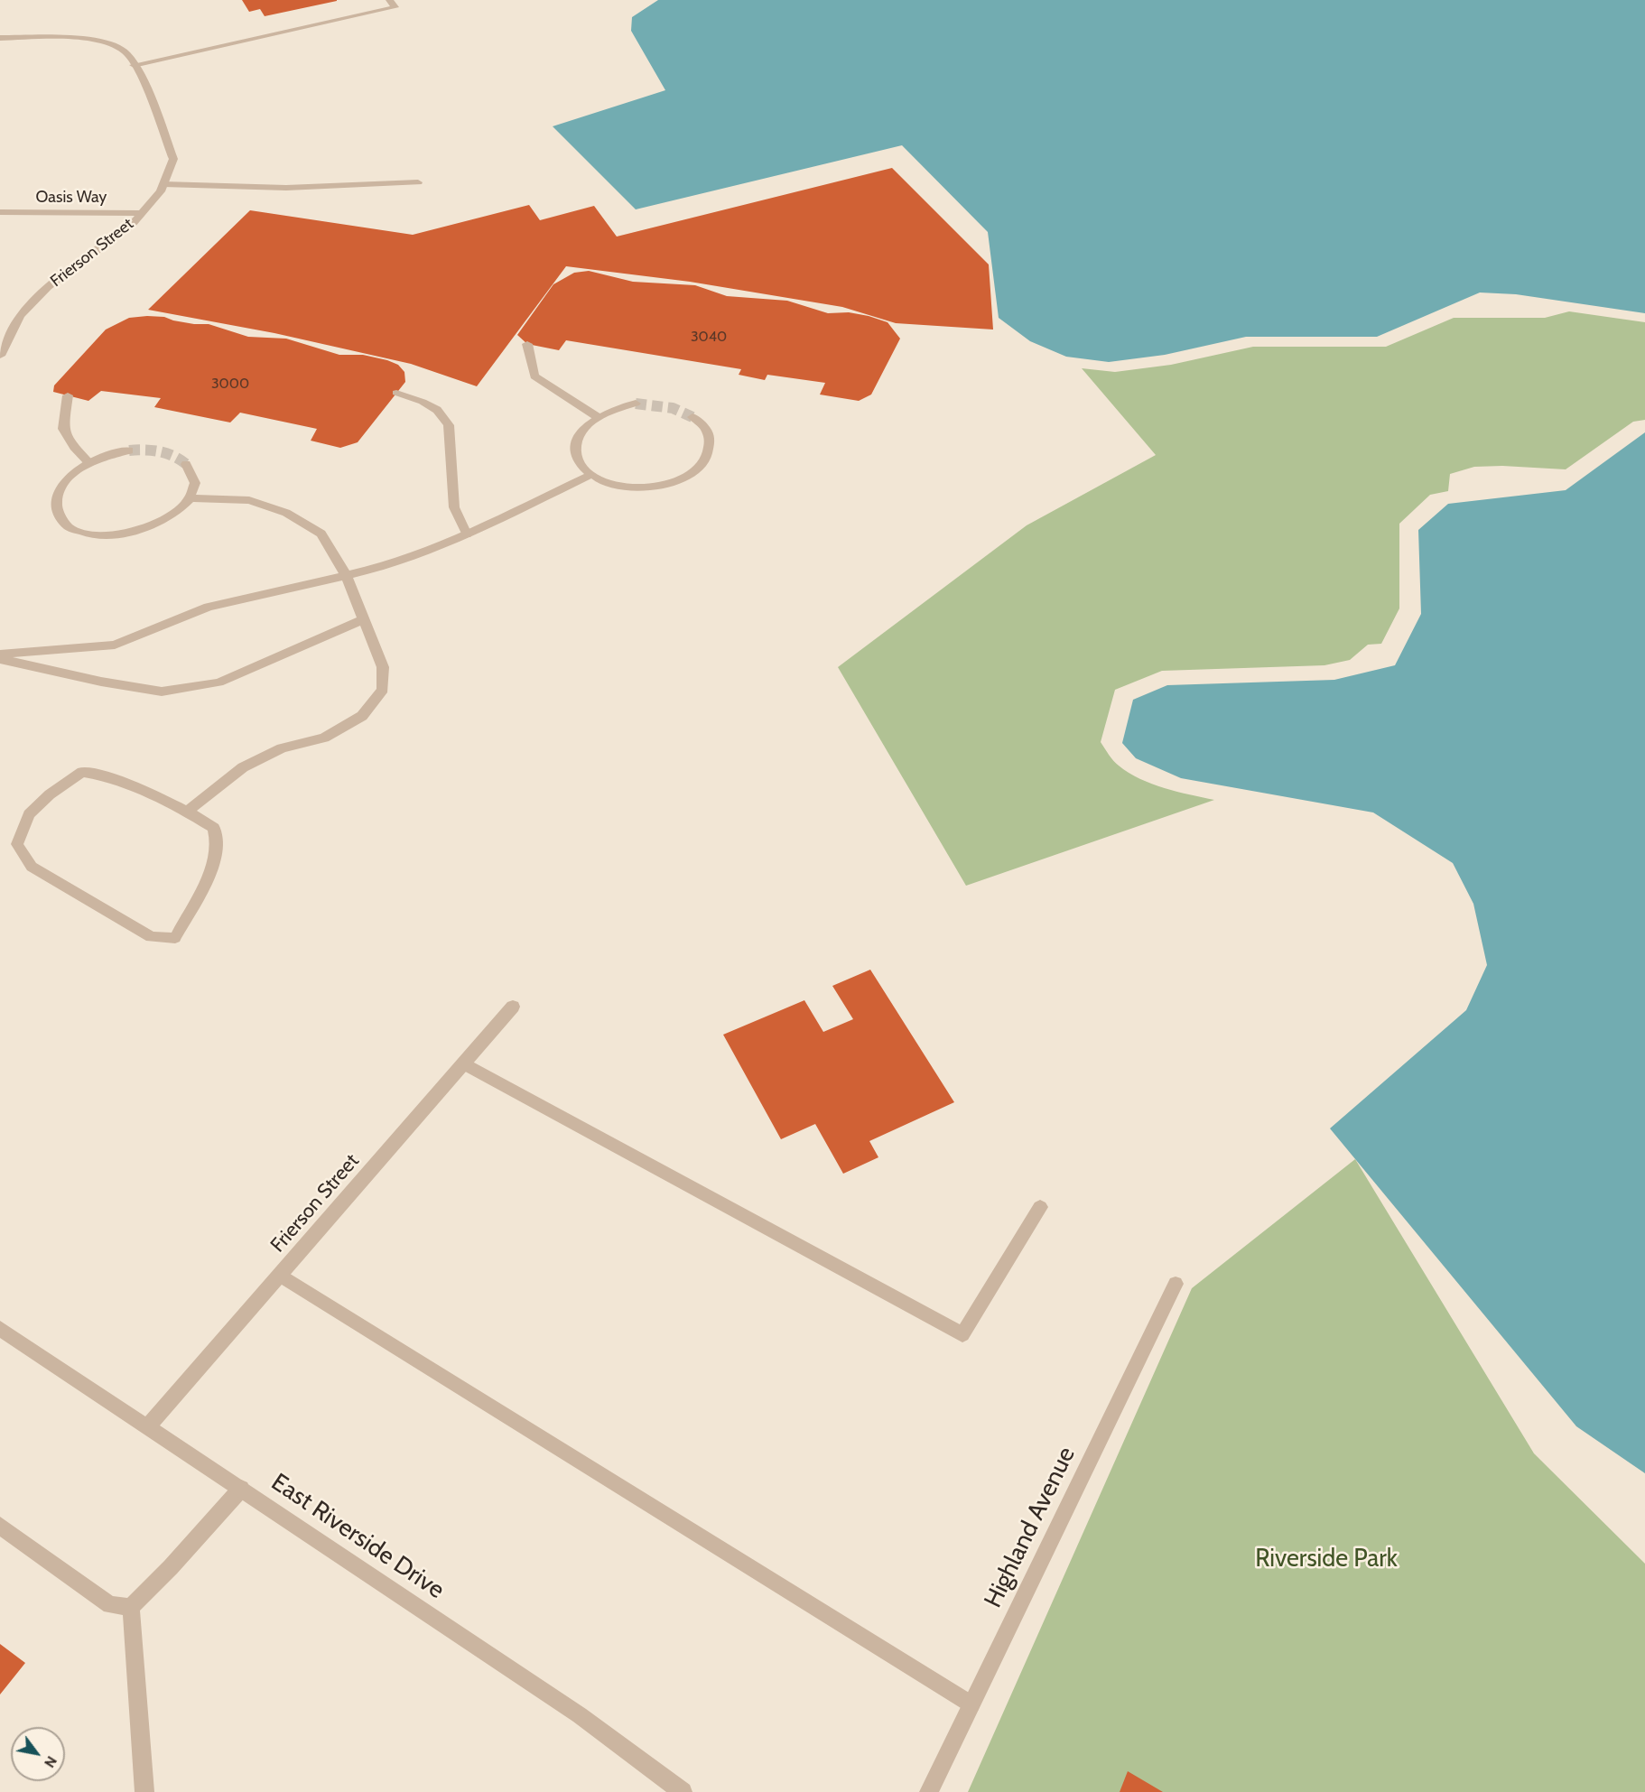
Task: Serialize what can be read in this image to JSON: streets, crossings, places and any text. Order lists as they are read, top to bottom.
{
  "streets": {
    "street": [
      "Oasis Way",
      "Frierson Street",
      "Highland Avenue",
      "East Riverside Drive"
    ]
  },
  "crossings": [
    ["Oasis Way", "Frierson Street"],
    ["Frierson Street", "East Riverside Drive"]
  ],
  "parks": ["Riverside Park"],
  "house_numbers": ["3040", "3000"],
  "north": "bottom right"
}
